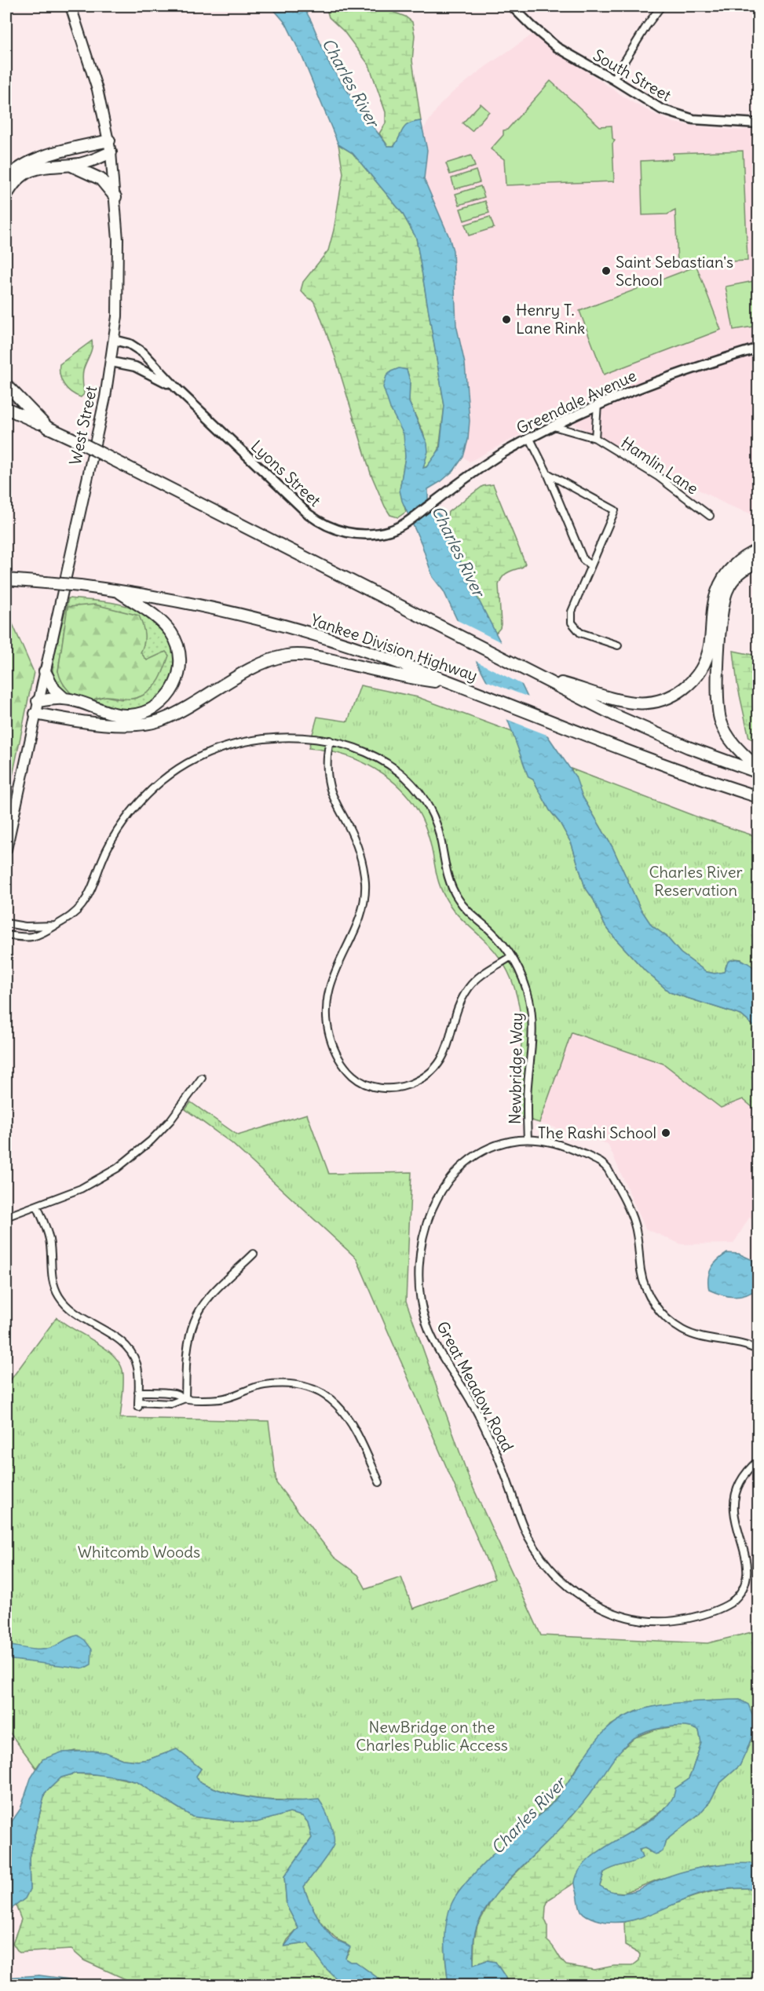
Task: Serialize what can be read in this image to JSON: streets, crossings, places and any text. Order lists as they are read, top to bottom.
{
  "streets": {
    "highway": ["Yankee Division Highway"],
    "main road": [
      "South Street",
      "Greendale Avenue",
      "West Street",
      "Lyons Street"
    ],
    "street": ["Hamlin Lane", "Newbridge Way", "Great Meadow Road"]
  },
  "crossings": [
    ["Greendale Avenue", "Hamlin Lane"],
    ["Greendale Avenue", "Lyons Street"],
    ["West Street", "Lyons Street"],
    ["Newbridge Way", "Great Meadow Road"]
  ],
  "water": ["Charles River"],
  "parks": ["Charles River Reservation", "Whitcomb Woods", "NewBridge on the Charles Public Access"],
  "places": ["Saint Sebastian's School", "Henry T. Lane Rink", "The Rashi School"]
}
